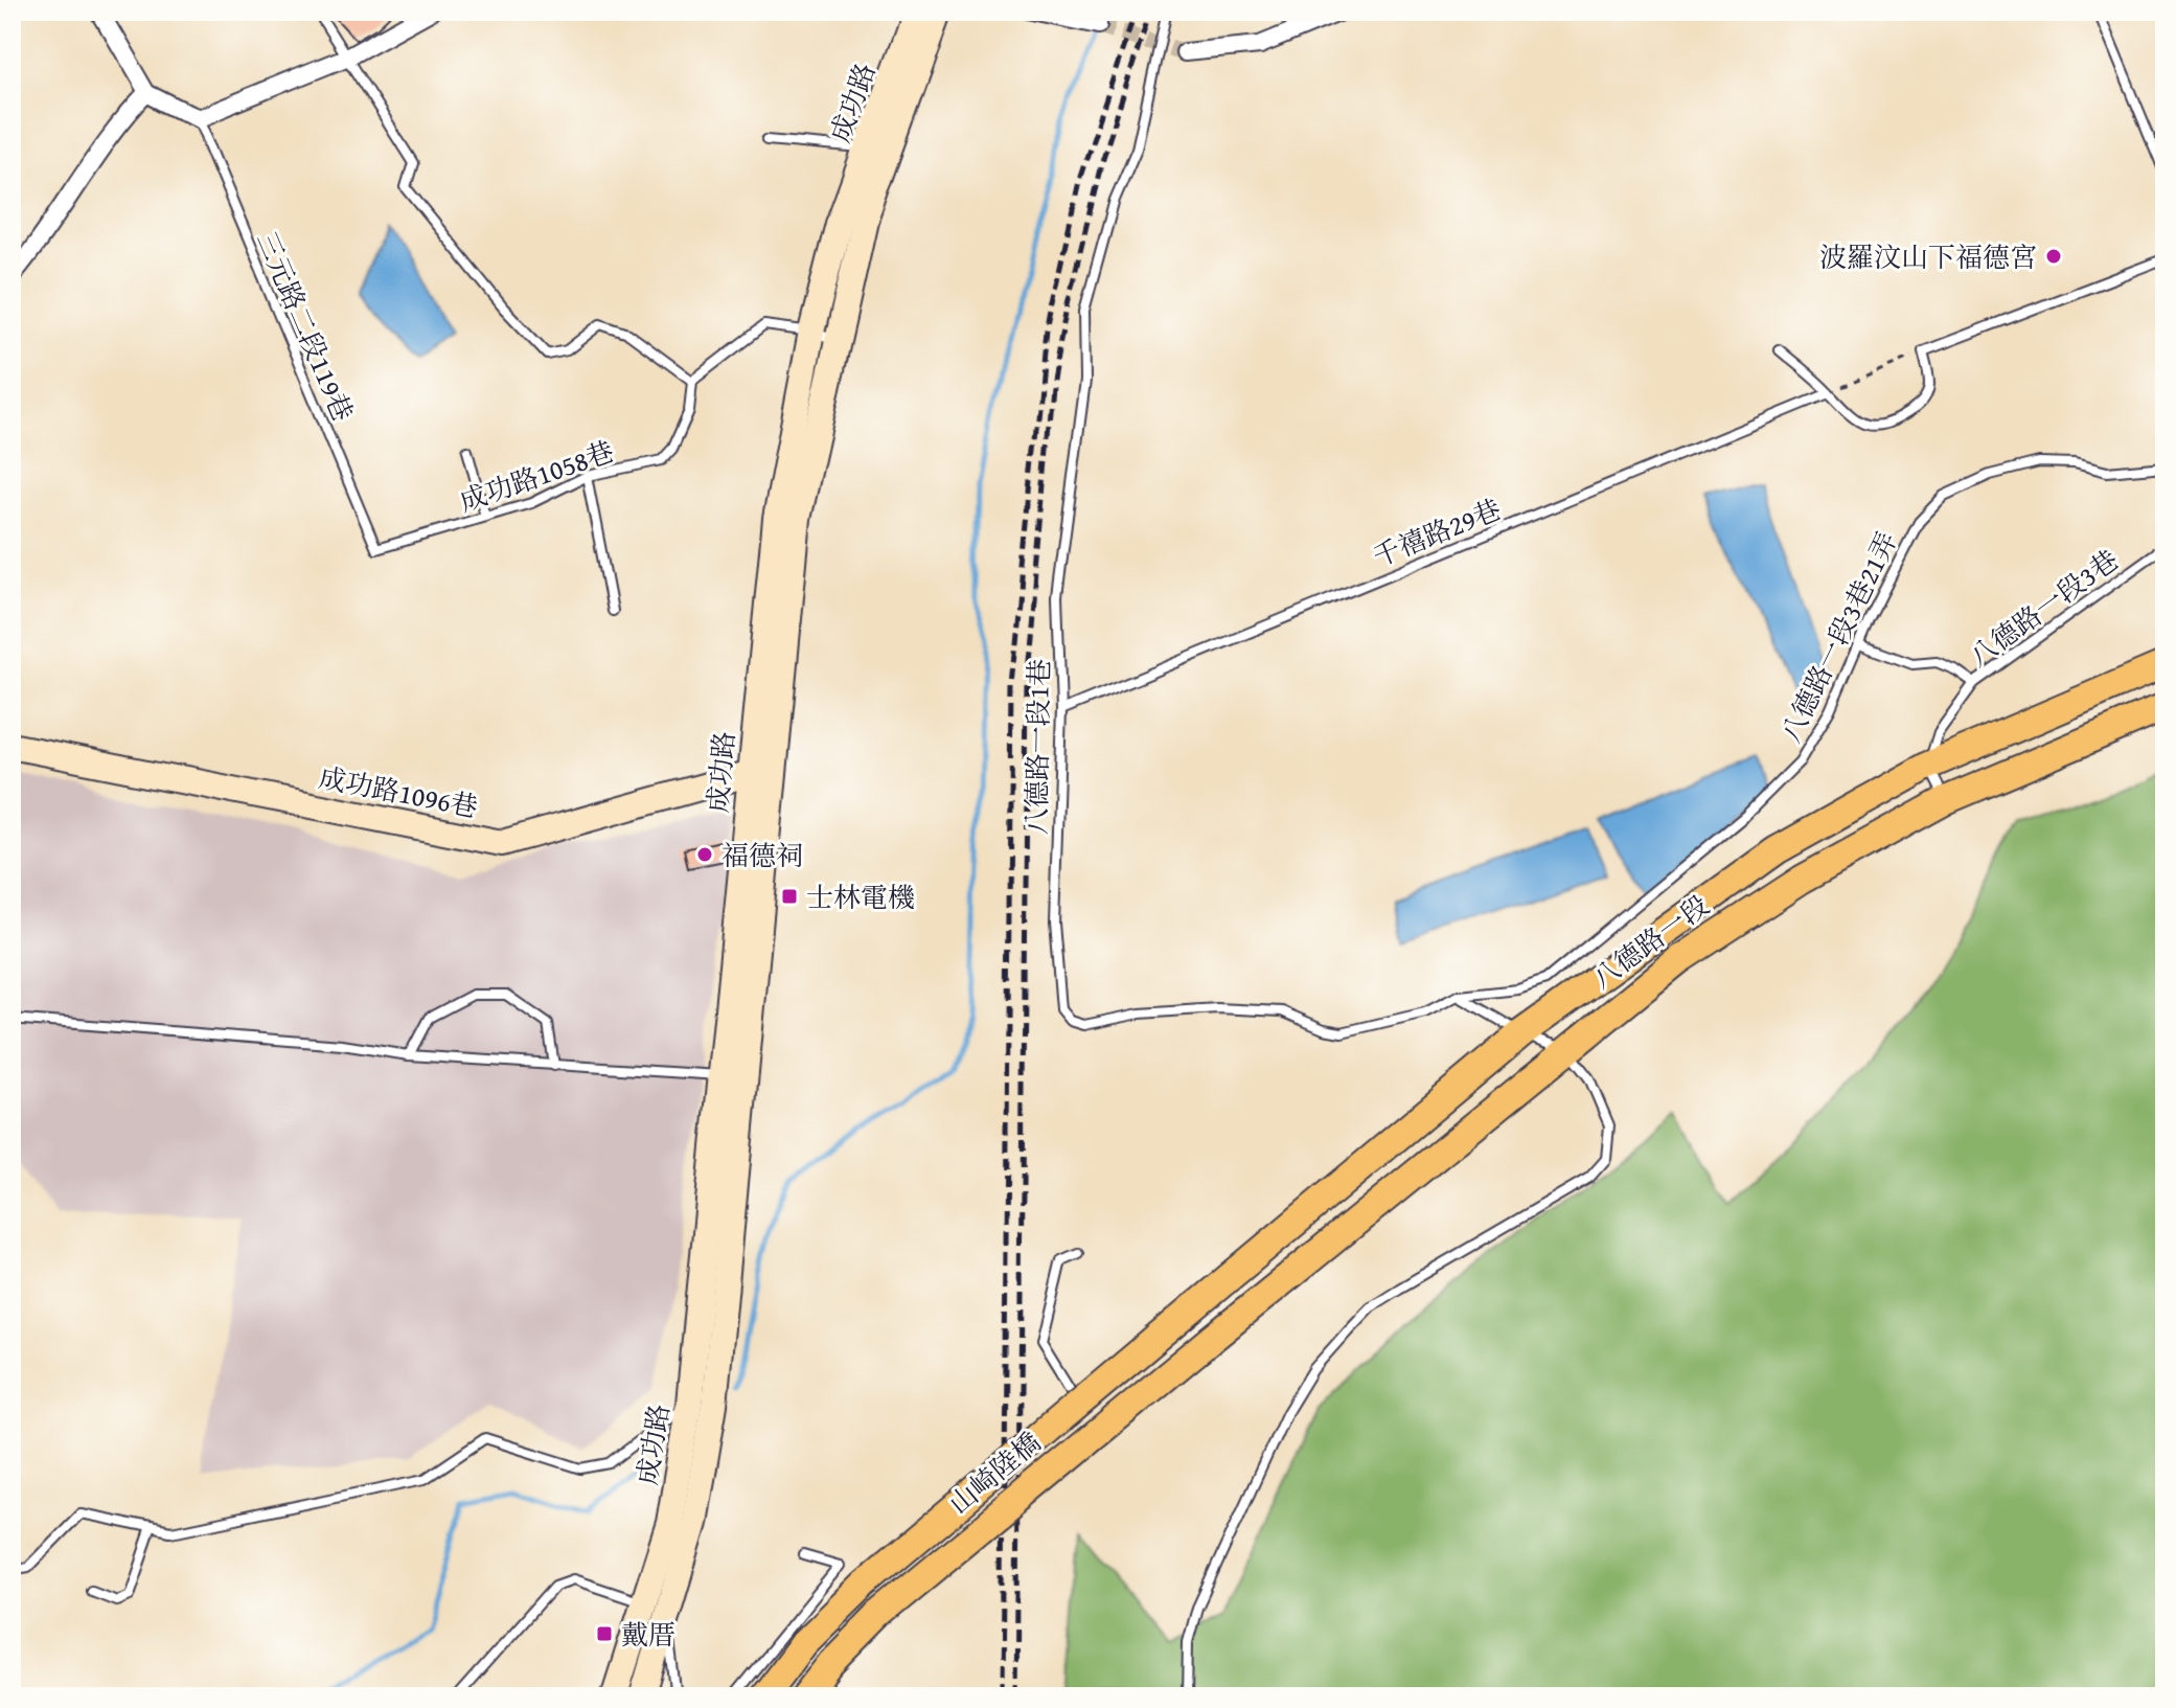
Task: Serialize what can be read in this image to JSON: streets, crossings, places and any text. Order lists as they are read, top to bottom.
{
  "streets": {
    "main road": ["八德路一段", "山崎陸橋"],
    "street": ["成功路", "成功路1096巷"],
    "lane": [
      "三元路二段119巷",
      "成功路1058巷",
      "千禧路29巷",
      "八德路一段3巷",
      "八德路一段3巷21弄",
      "八德路一段1巷"
    ]
  },
  "crossings": [
    ["成功路", "成功路1096巷"],
    ["三元路二段119巷", "成功路1058巷"],
    ["千禧路29巷", "八德路一段1巷"],
    ["八德路一段3巷", "八德路一段"],
    ["八德路一段3巷21弄", "八德路一段1巷"],
    ["八德路一段", "山崎陸橋"]
  ],
  "places": {
    "other": ["波羅汶山下福德宮", "福德祠"],
    "transit": ["士林電機", "戴厝"]
  }
}
